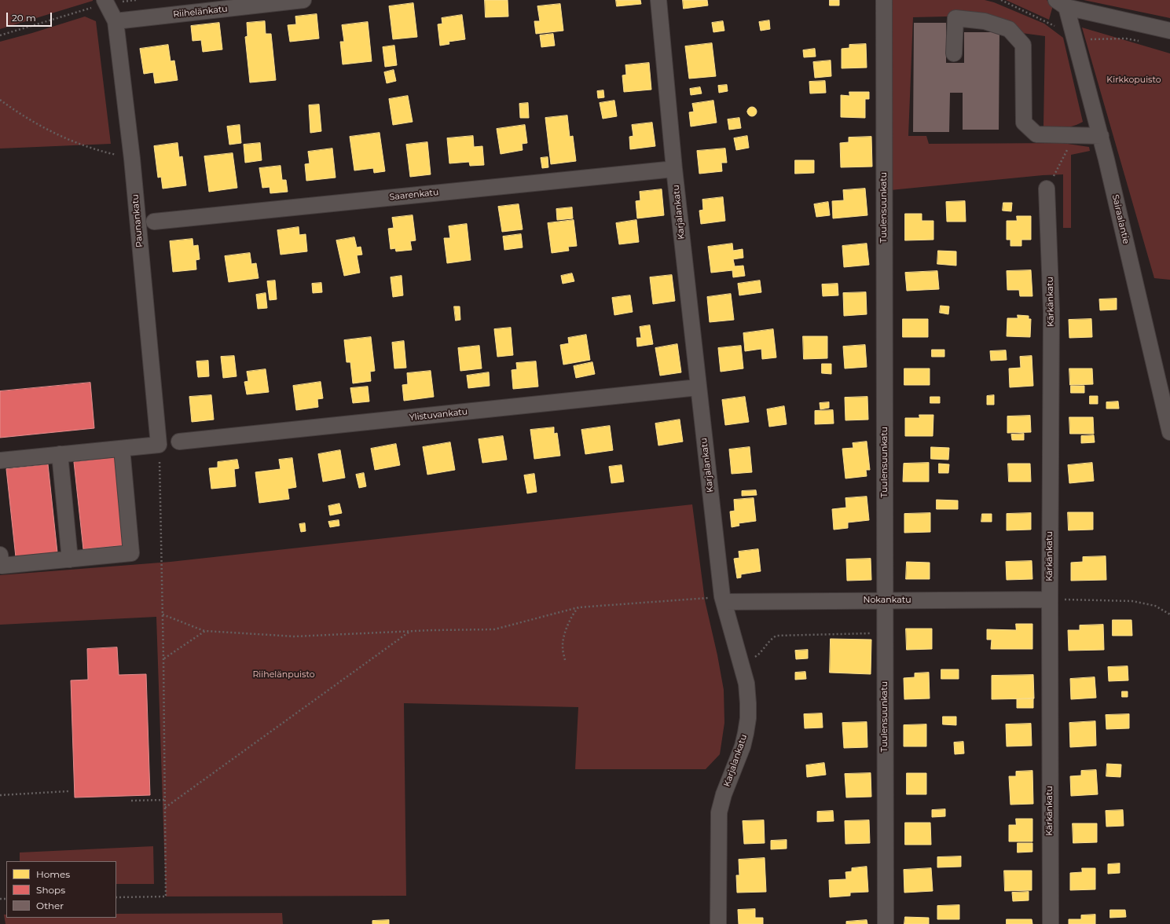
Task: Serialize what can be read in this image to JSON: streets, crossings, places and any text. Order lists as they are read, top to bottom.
{
  "streets": {
    "street": [
      "Riihelänkatu",
      "Saarenkatu",
      "Tuulensuunkatu",
      "Karjalankatu",
      "Sairaalantie",
      "Paunankatu",
      "Kärkänkatu",
      "Ylistuvankatu",
      "Nokankatu"
    ]
  },
  "crossings": [
    ["Riihelänkatu", "Paunankatu"],
    ["Saarenkatu", "Karjalankatu"],
    ["Tuulensuunkatu", "Nokankatu"],
    ["Karjalankatu", "Ylistuvankatu"],
    ["Karjalankatu", "Nokankatu"],
    ["Kärkänkatu", "Nokankatu"]
  ],
  "parks": ["Kirkkopuisto", "Riihelänpuisto"],
  "legend": ["Homes", "Shops", "Other"],
  "scale_bar": "20 m"
}
